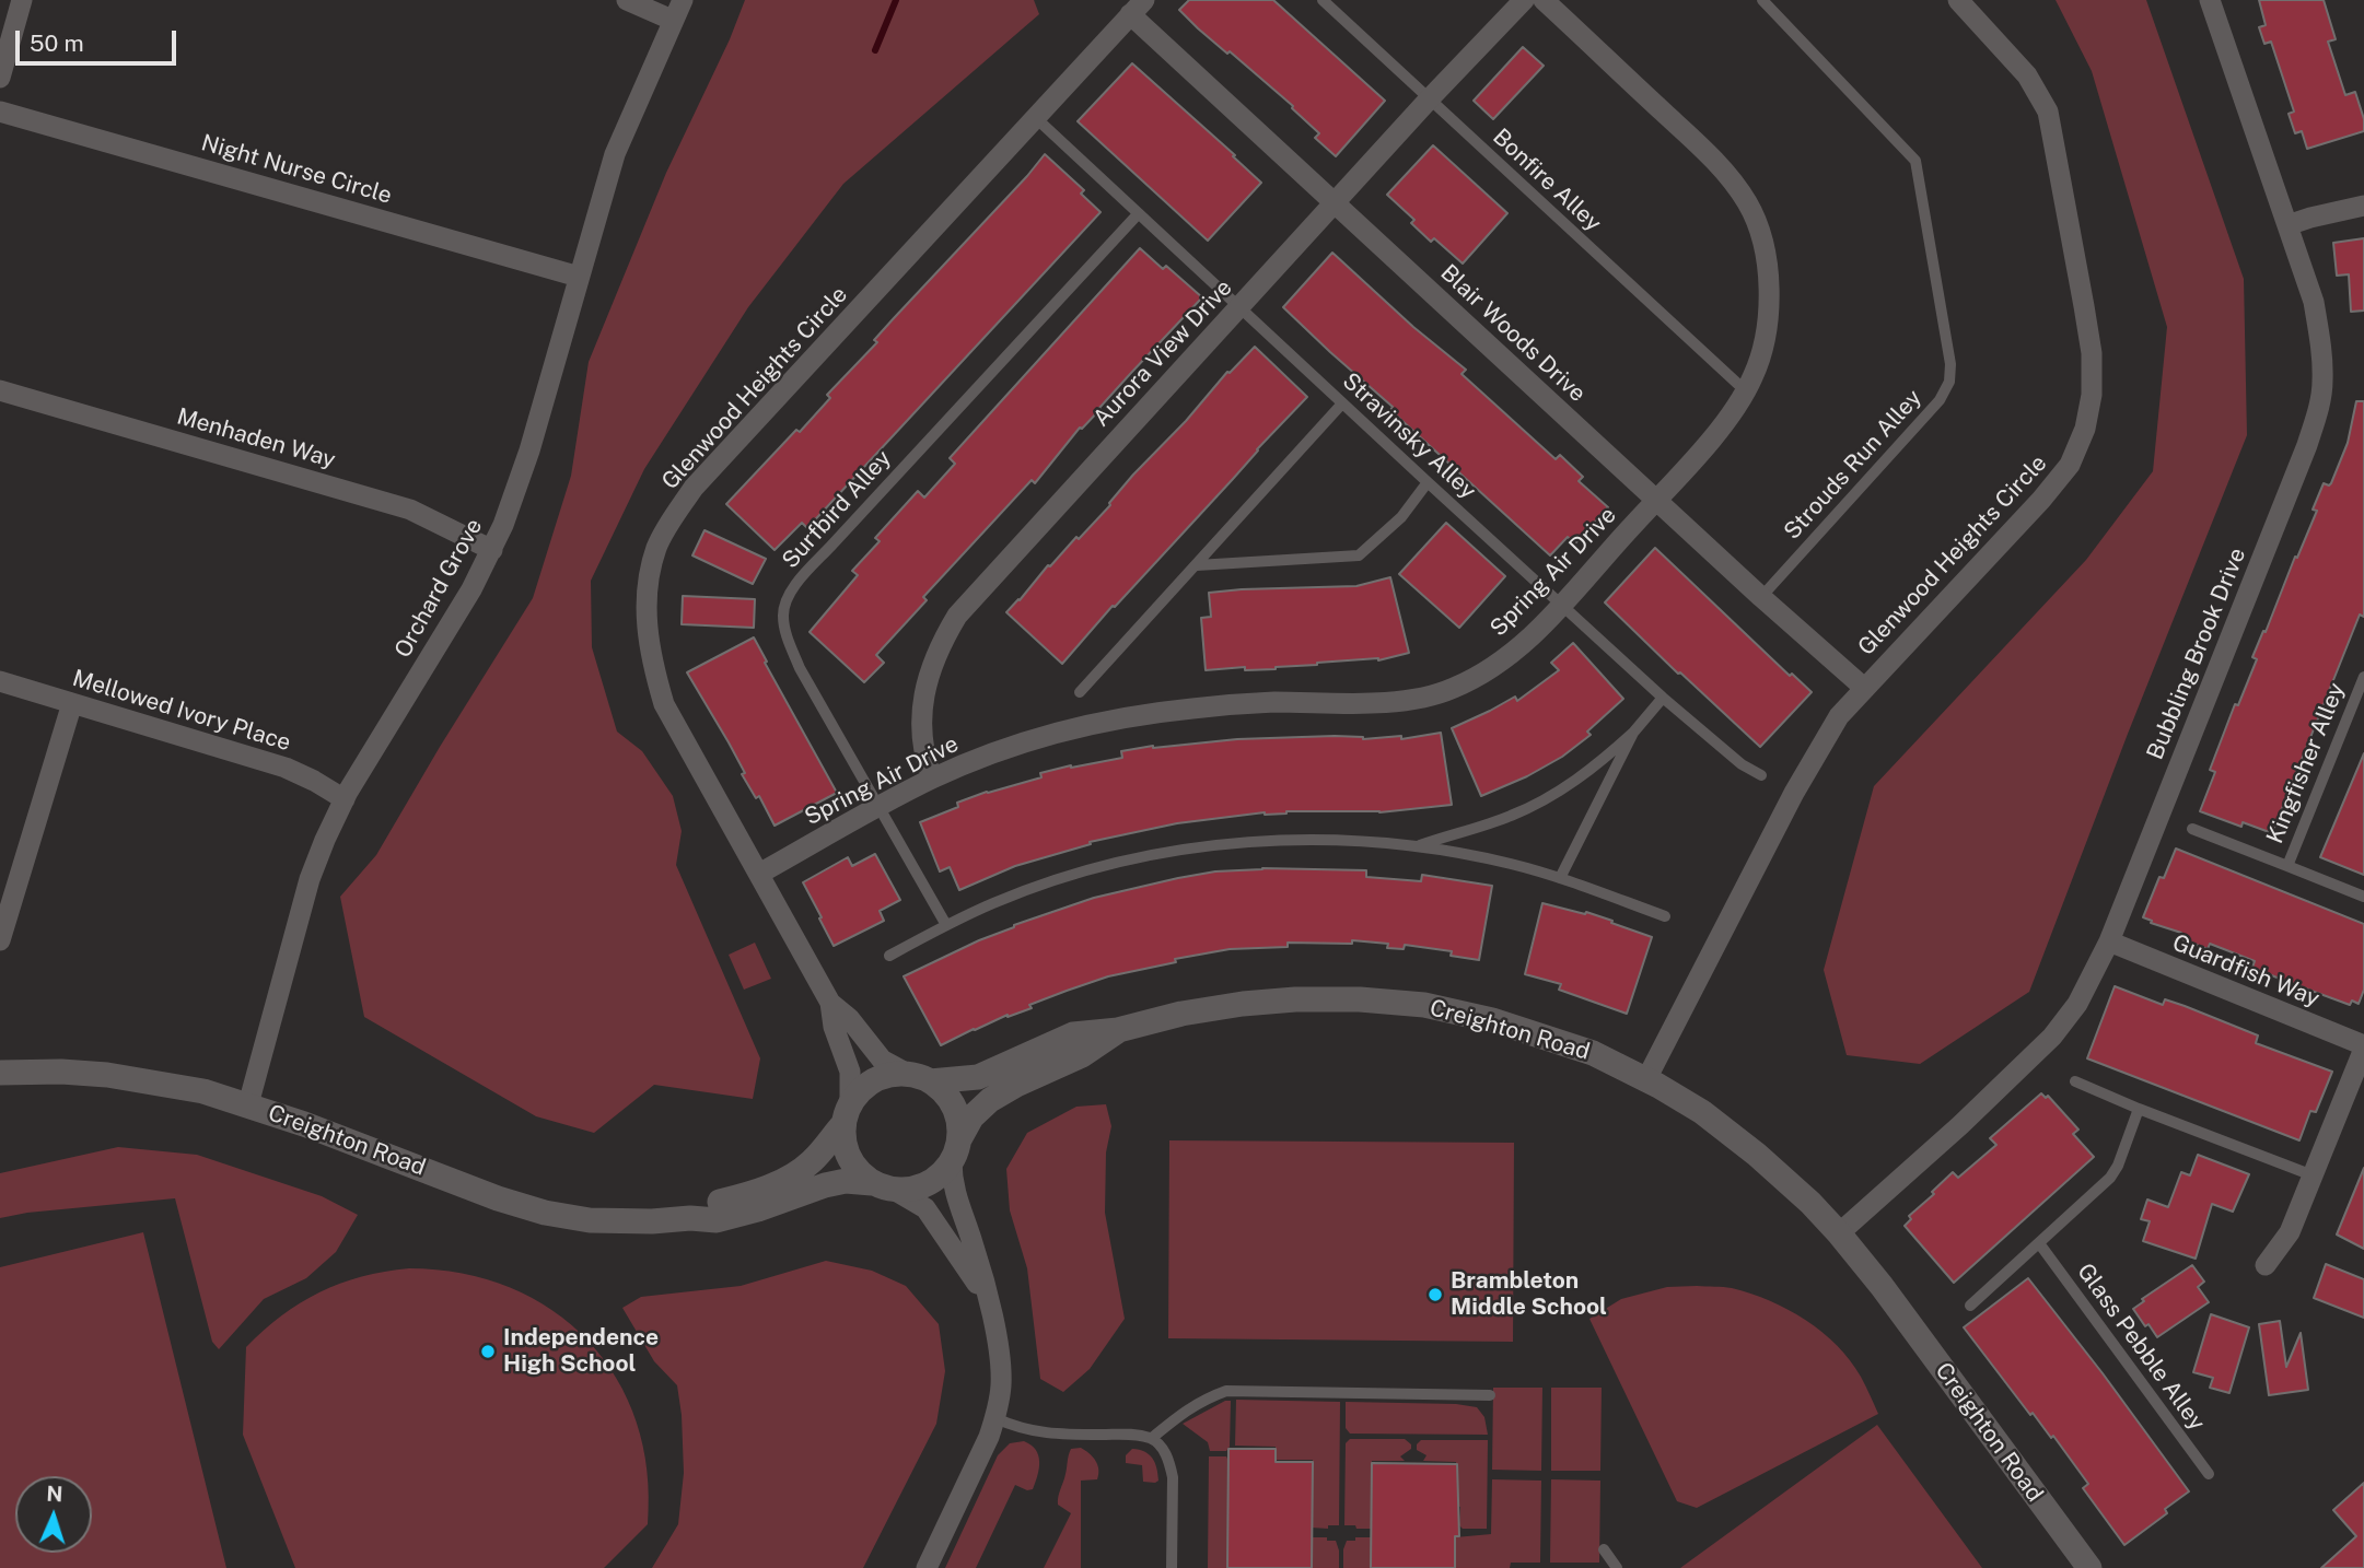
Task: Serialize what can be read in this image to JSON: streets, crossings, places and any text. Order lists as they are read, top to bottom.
{
  "streets": {
    "street": [
      "Night Nurse Circle",
      "Blair Woods Drive",
      "Aurora View Drive",
      "Glenwood Heights Circle",
      "Menhaden Way",
      "Spring Air Drive",
      "Orchard Grove",
      "Bubbling Brook Drive",
      "Mellowed Ivory Place",
      "Guardfish Way",
      "Creighton Road"
    ],
    "lane": [
      "Bonfire Alley",
      "Stravinsky Alley",
      "Strouds Run Alley",
      "Surfbird Alley",
      "Kingfisher Alley",
      "Glass Pebble Alley"
    ]
  },
  "crossings": [
    ["Night Nurse Circle", "Orchard Grove"],
    ["Bonfire Alley", "Aurora View Drive"],
    ["Bonfire Alley", "Spring Air Drive"],
    ["Blair Woods Drive", "Aurora View Drive"],
    ["Blair Woods Drive", "Glenwood Heights Circle"],
    ["Blair Woods Drive", "Strouds Run Alley"],
    ["Blair Woods Drive", "Spring Air Drive"],
    ["Aurora View Drive", "Stravinsky Alley"],
    ["Aurora View Drive", "Spring Air Drive"],
    ["Glenwood Heights Circle", "Stravinsky Alley"],
    ["Glenwood Heights Circle", "Spring Air Drive"],
    ["Glenwood Heights Circle", "Creighton Road"],
    ["Stravinsky Alley", "Surfbird Alley"],
    ["Stravinsky Alley", "Spring Air Drive"],
    ["Menhaden Way", "Orchard Grove"],
    ["Surfbird Alley", "Spring Air Drive"],
    ["Orchard Grove", "Mellowed Ivory Place"],
    ["Orchard Grove", "Creighton Road"],
    ["Bubbling Brook Drive", "Guardfish Way"],
    ["Bubbling Brook Drive", "Creighton Road"]
  ],
  "places": ["Brambleton Middle School", "Independence High School"],
  "scale_bar": "50 m",
  "north": "top"
}
